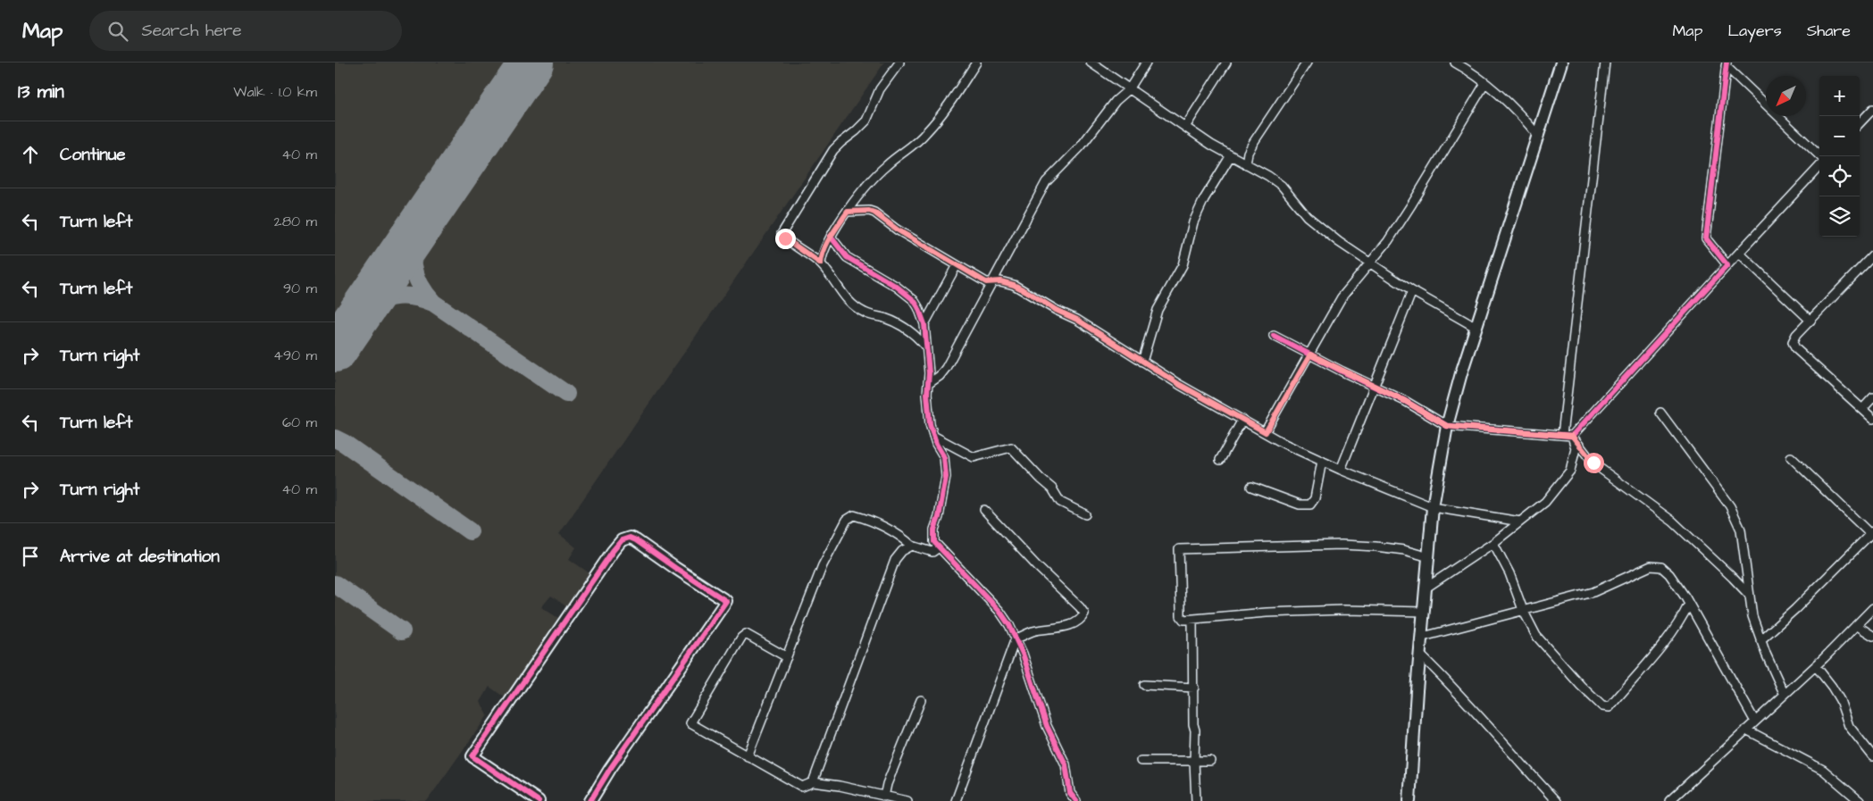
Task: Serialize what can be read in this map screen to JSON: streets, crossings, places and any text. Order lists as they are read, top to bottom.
{
  "north": "bottom left",
  "page": {
    "header": "Map",
    "search": "Search here",
    "nav": ["Map", "Layers", "Share"],
    "heading": ["13 min", "Walk · 1.0 km"],
    "map_buttons": ["+", "−"],
    "list": [
      ["Continue", "40 m"],
      ["Turn left", "280 m"],
      ["Turn left", "90 m"],
      ["Turn right", "490 m"],
      ["Turn left", "60 m"],
      ["Turn right", "40 m"],
      "Arrive at destination"
    ]
  }
}
